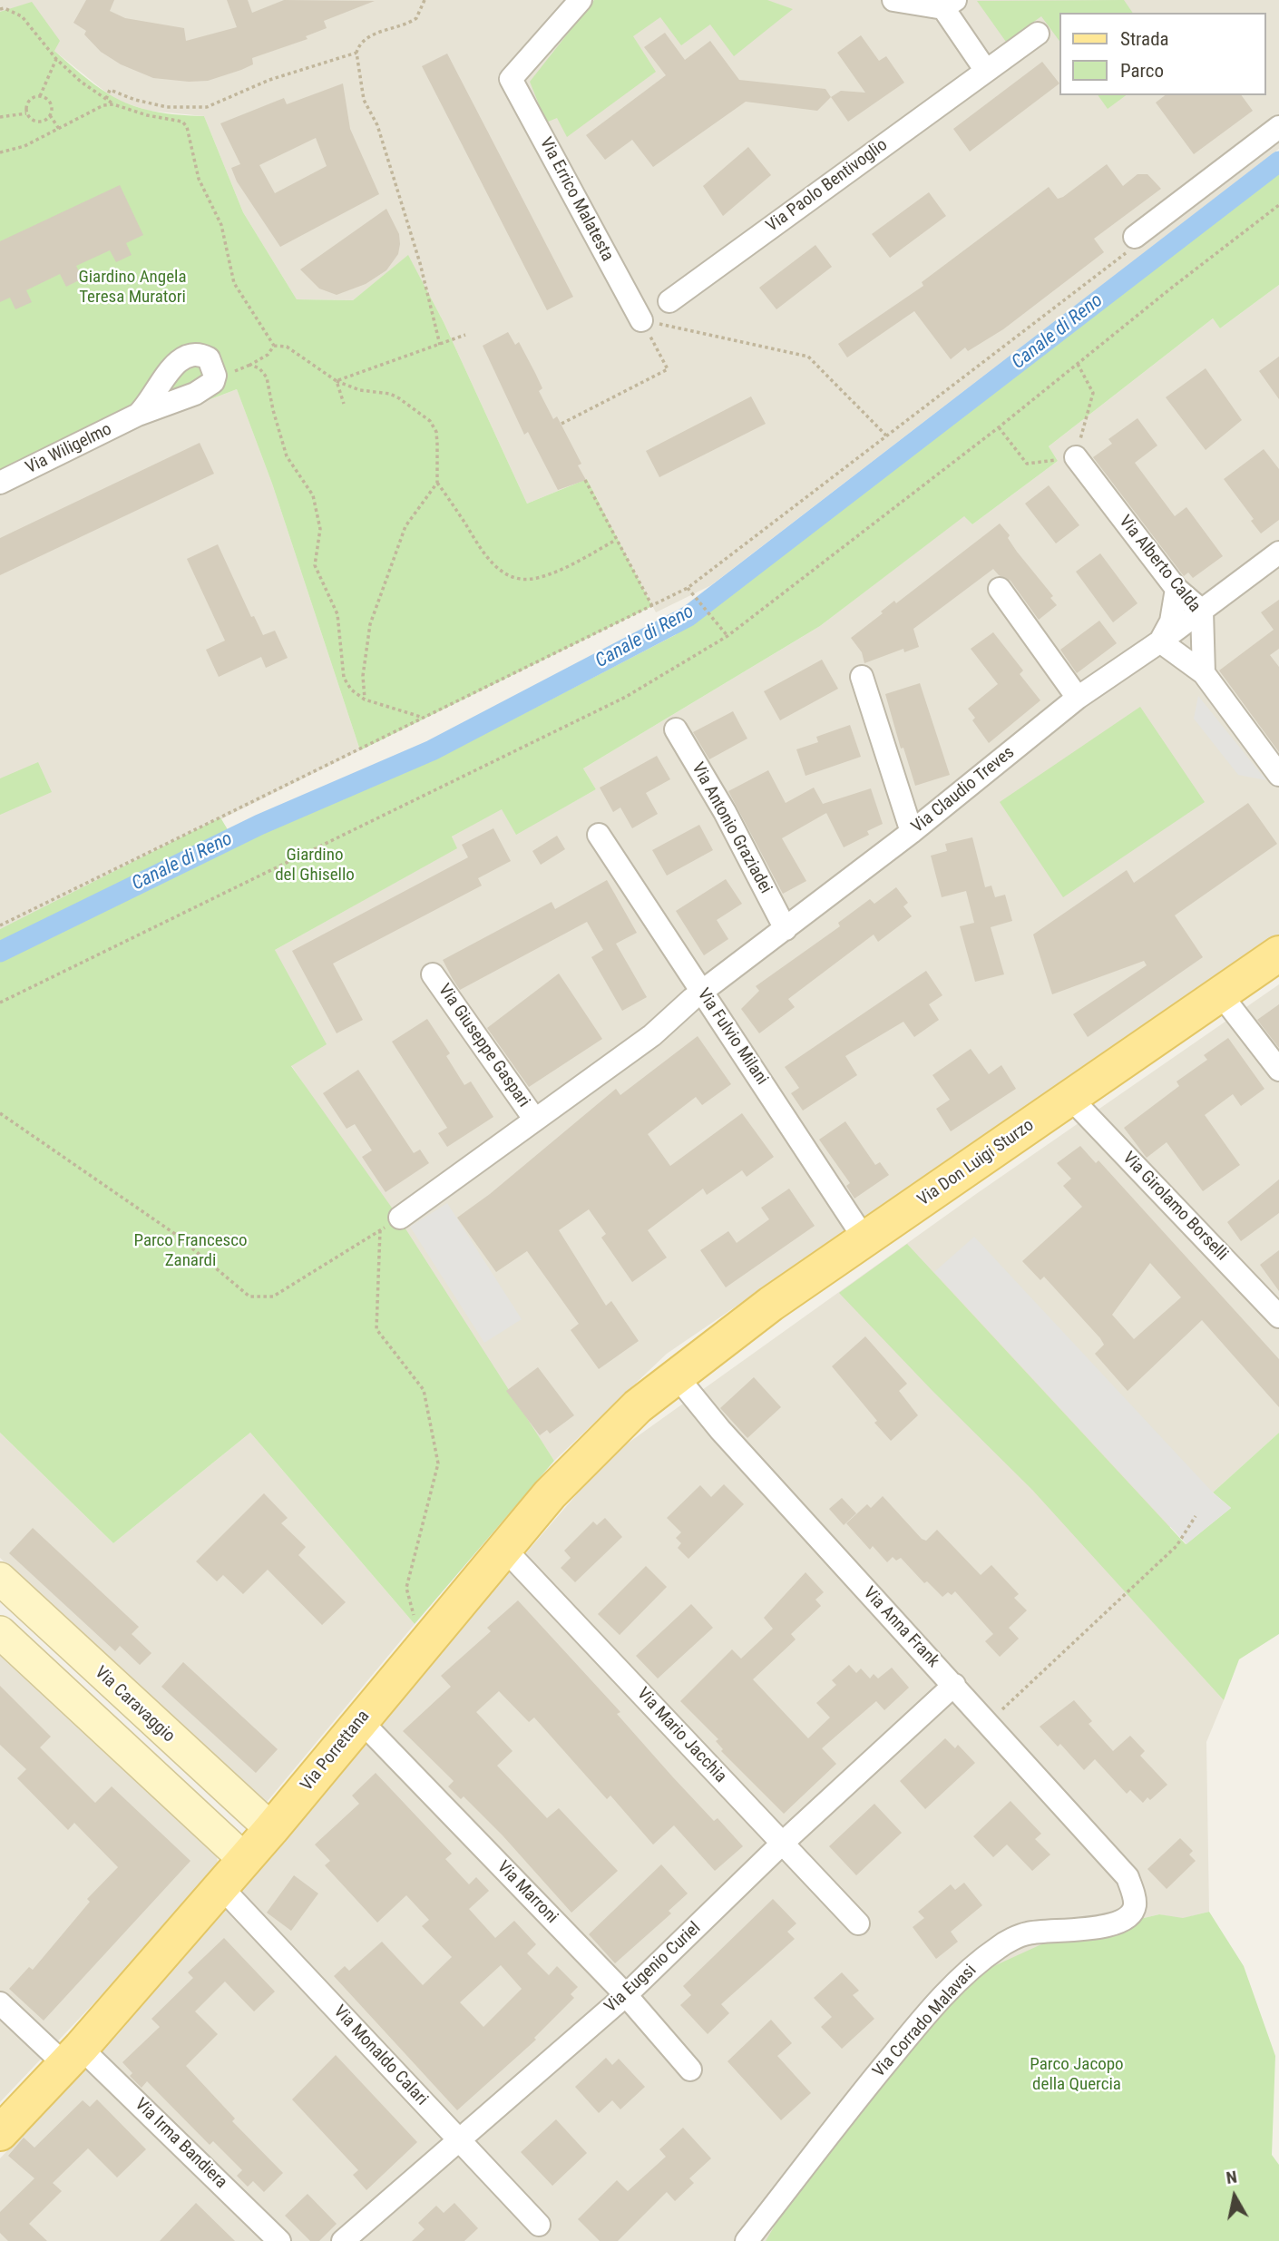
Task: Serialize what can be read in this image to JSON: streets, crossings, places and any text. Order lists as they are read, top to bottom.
{
  "streets": {
    "main road": ["Via Don Luigi Sturzo", "Via Caravaggio", "Via Porrettana"],
    "street": [
      "Via Paolo Bentivoglio",
      "Via Errico Malatesta",
      "Via Wiligelmo",
      "Via Alberto Calda",
      "Via Claudio Treves",
      "Via Antonio Graziadei",
      "Via Fulvio Milani",
      "Via Giuseppe Gaspari",
      "Via Girolamo Borselli",
      "Via Anna Frank",
      "Via Mario Jacchia",
      "Via Marroni",
      "Via Eugenio Curiel",
      "Via Corrado Malavasi",
      "Via Monaldo Calari",
      "Via Irma Bandiera"
    ]
  },
  "crossings": [
    ["Via Alberto Calda", "Via Claudio Treves"],
    ["Via Claudio Treves", "Via Antonio Graziadei"],
    ["Via Claudio Treves", "Via Fulvio Milani"],
    ["Via Claudio Treves", "Via Giuseppe Gaspari"],
    ["Via Fulvio Milani", "Via Don Luigi Sturzo"],
    ["Via Don Luigi Sturzo", "Via Girolamo Borselli"],
    ["Via Don Luigi Sturzo", "Via Anna Frank"],
    ["Via Don Luigi Sturzo", "Via Porrettana"],
    ["Via Anna Frank", "Via Porrettana"],
    ["Via Anna Frank", "Via Eugenio Curiel"],
    ["Via Anna Frank", "Via Corrado Malavasi"],
    ["Via Caravaggio", "Via Porrettana"],
    ["Via Mario Jacchia", "Via Porrettana"],
    ["Via Mario Jacchia", "Via Eugenio Curiel"],
    ["Via Porrettana", "Via Marroni"],
    ["Via Porrettana", "Via Monaldo Calari"],
    ["Via Porrettana", "Via Irma Bandiera"],
    ["Via Marroni", "Via Eugenio Curiel"],
    ["Via Eugenio Curiel", "Via Monaldo Calari"]
  ],
  "water": ["Canale di Reno"],
  "parks": [
    "Giardino Angela Teresa Muratori",
    "Giardino del Ghisello",
    "Parco Francesco Zanardi",
    "Parco Jacopo della Quercia"
  ],
  "legend": ["Strada", "Parco"],
  "north": "top"
}
